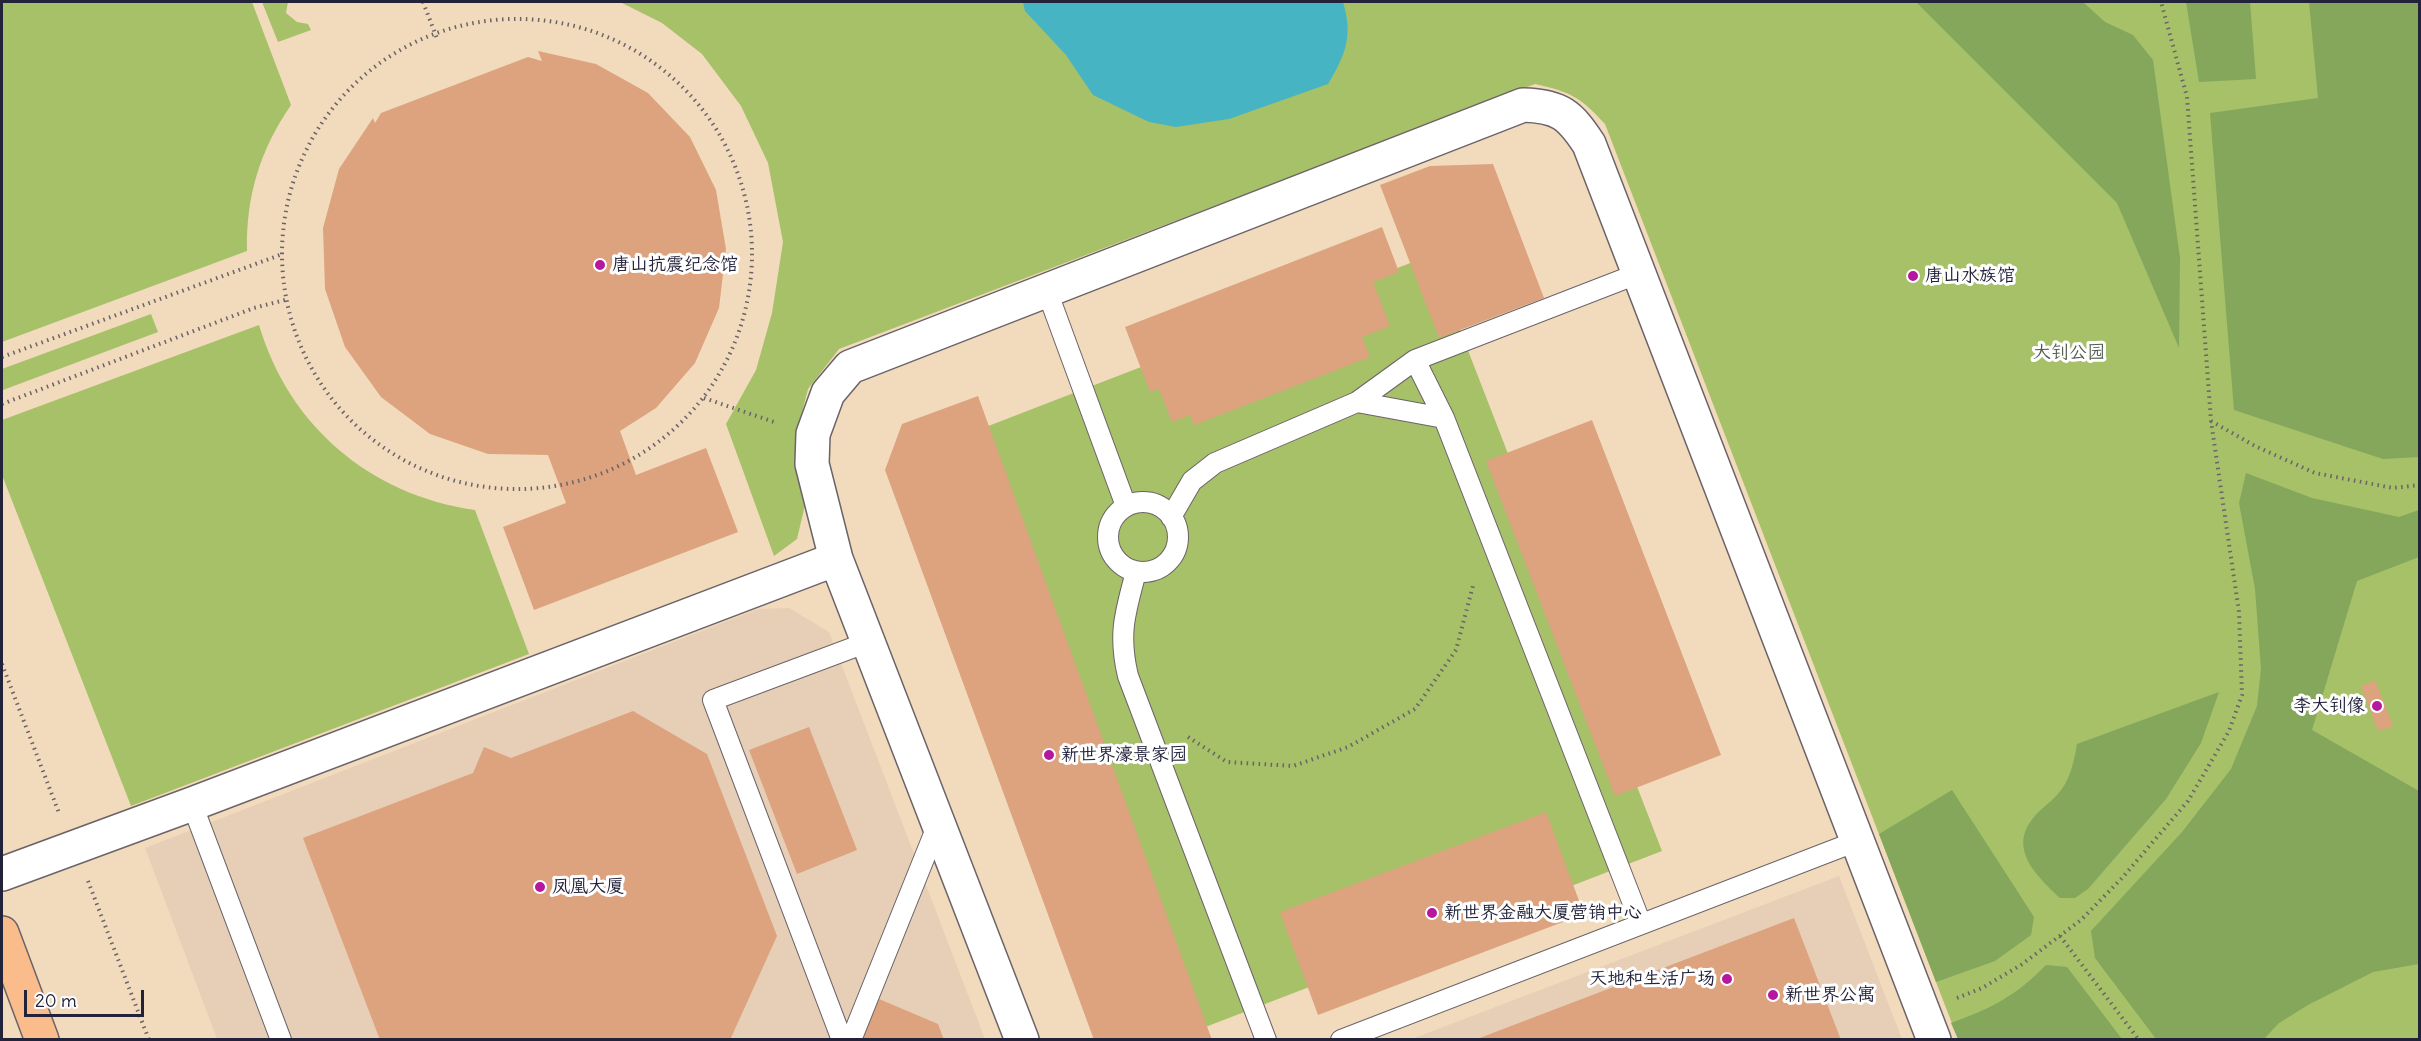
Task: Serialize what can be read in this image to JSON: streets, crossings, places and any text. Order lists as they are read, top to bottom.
{
  "parks": ["大钊公园"],
  "places": [
    "唐山抗震纪念馆",
    "唐山水族馆",
    "李大钊像",
    "新世界濠景家园",
    "凤凰大厦",
    "新世界金融大厦营销中心",
    "天地和生活广场",
    "新世界公寓"
  ],
  "scale_bar": "20 m"
}
